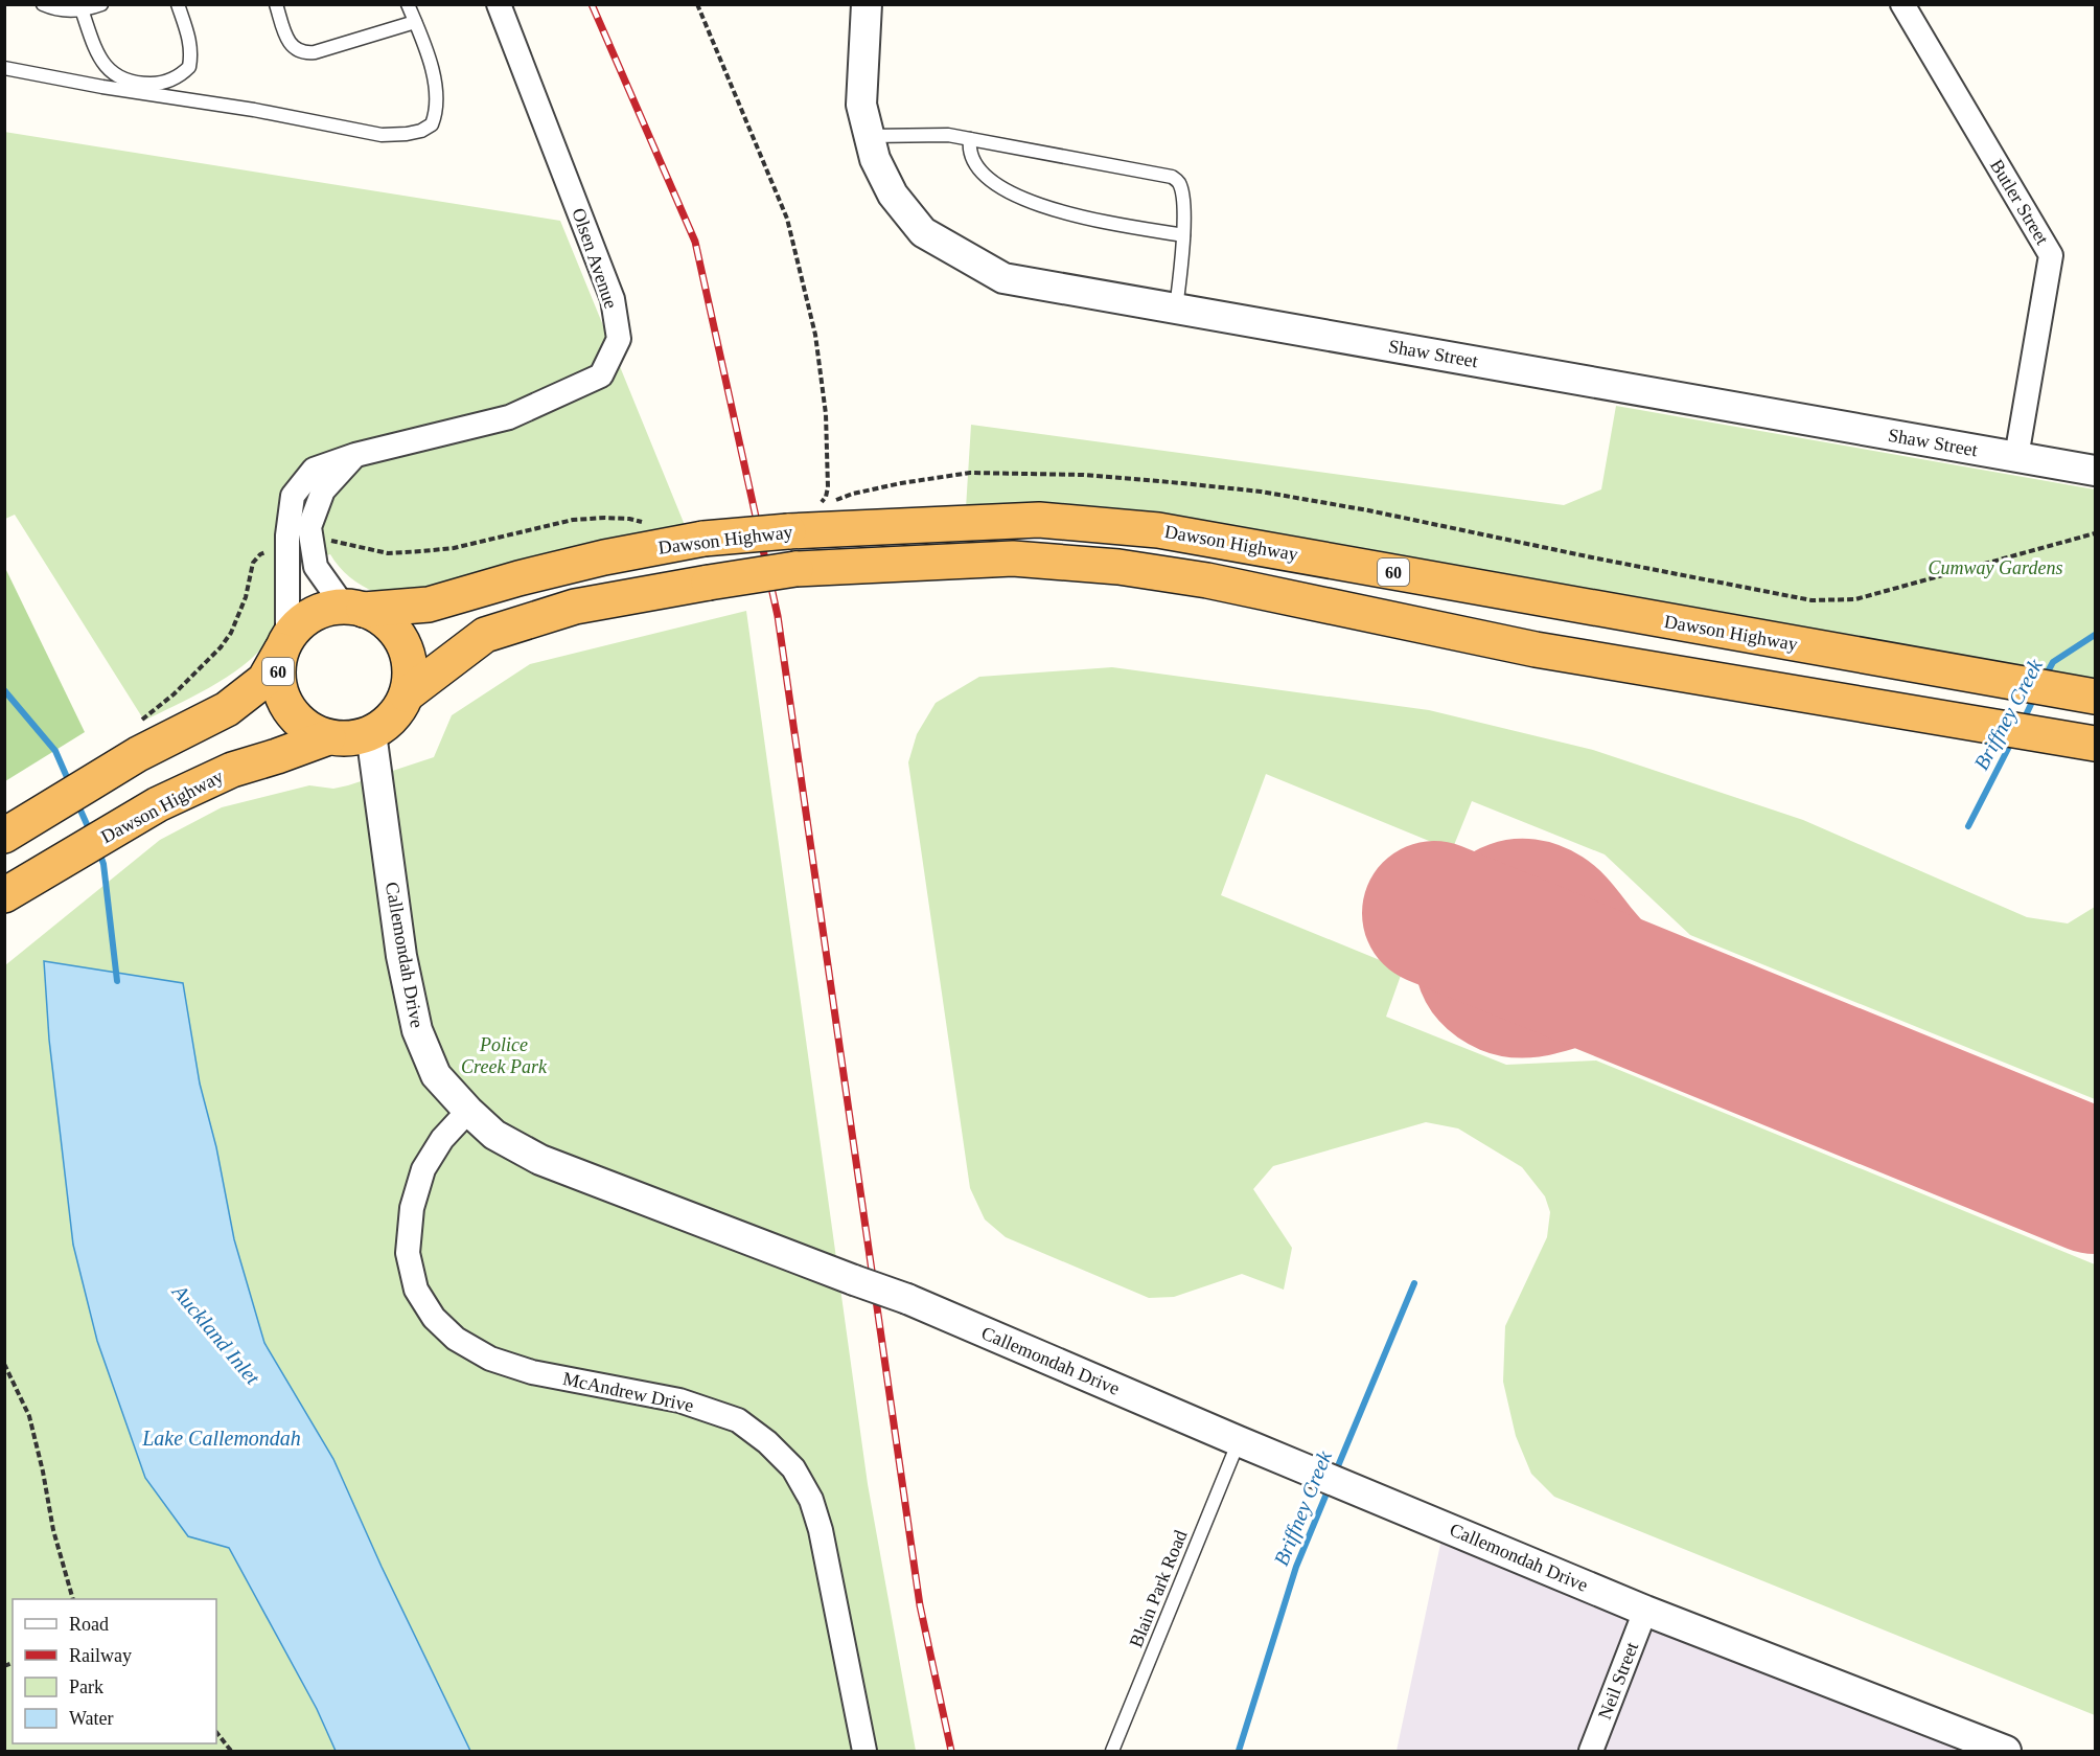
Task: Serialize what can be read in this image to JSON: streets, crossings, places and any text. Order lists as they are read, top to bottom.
{
  "streets": {
    "highway": ["Dawson Highway", "60"],
    "street": [
      "Butler Street",
      "Olsen Avenue",
      "Shaw Street",
      "Callemondah Drive",
      "McAndrew Drive",
      "Neil Street"
    ],
    "lane": ["Blain Park Road"]
  },
  "crossings": [
    ["Butler Street", "Shaw Street"],
    ["Olsen Avenue", "Dawson Highway"],
    ["Olsen Avenue", "60"],
    ["Olsen Avenue", "Callemondah Drive"],
    ["Dawson Highway", "60"],
    ["Dawson Highway", "Callemondah Drive"],
    ["60", "Callemondah Drive"],
    ["Callemondah Drive", "McAndrew Drive"],
    ["Callemondah Drive", "Blain Park Road"],
    ["Callemondah Drive", "Neil Street"]
  ],
  "water": ["Briffney Creek", "Auckland Inlet", "Lake Callemondah"],
  "parks": ["Cumway Gardens", "Police Creek Park"],
  "legend": [
    "Road",
    "Railway",
    "Park",
    "Water"
  ]
}
